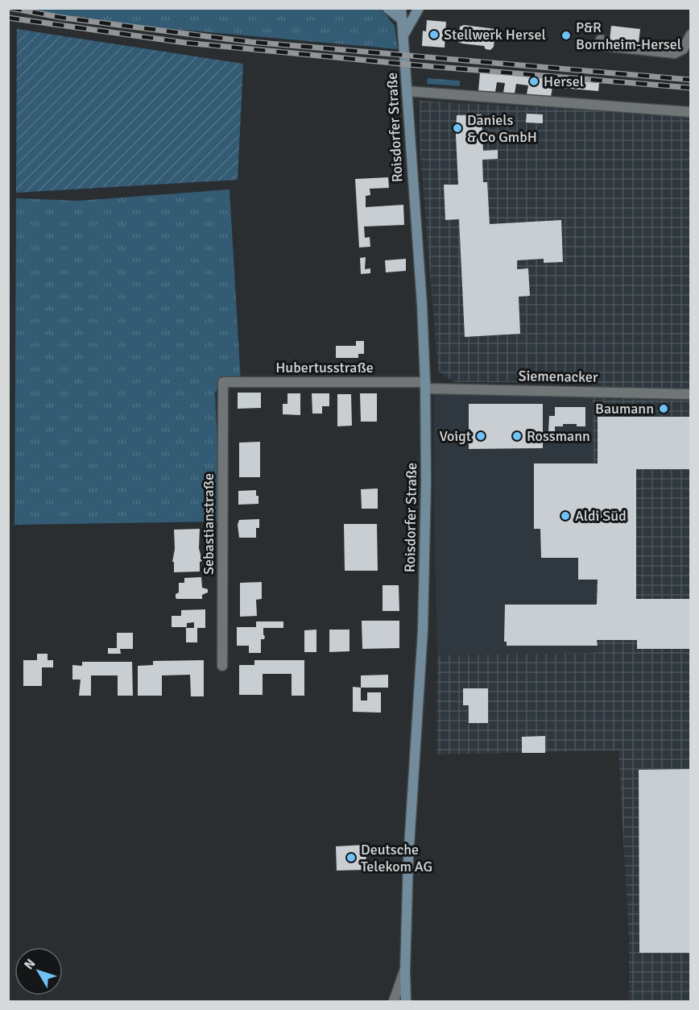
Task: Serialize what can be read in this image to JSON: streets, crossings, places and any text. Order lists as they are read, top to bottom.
{
  "streets": {
    "main road": ["Roisdorfer Straße"],
    "street": ["Hubertusstraße", "Siemenacker", "Sebastianstraße"]
  },
  "crossings": [
    ["Roisdorfer Straße", "Hubertusstraße"],
    ["Roisdorfer Straße", "Siemenacker"],
    ["Hubertusstraße", "Siemenacker"],
    ["Hubertusstraße", "Sebastianstraße"]
  ],
  "places": [
    "Stellwerk Hersel",
    "P&R Bornheim-Hersel",
    "Hersel",
    "Daniels & Co GmbH",
    "Baumann",
    "Voigt",
    "Rossmann",
    "Aldi Süd",
    "Deutsche Telekom AG"
  ],
  "north": "top left"
}
